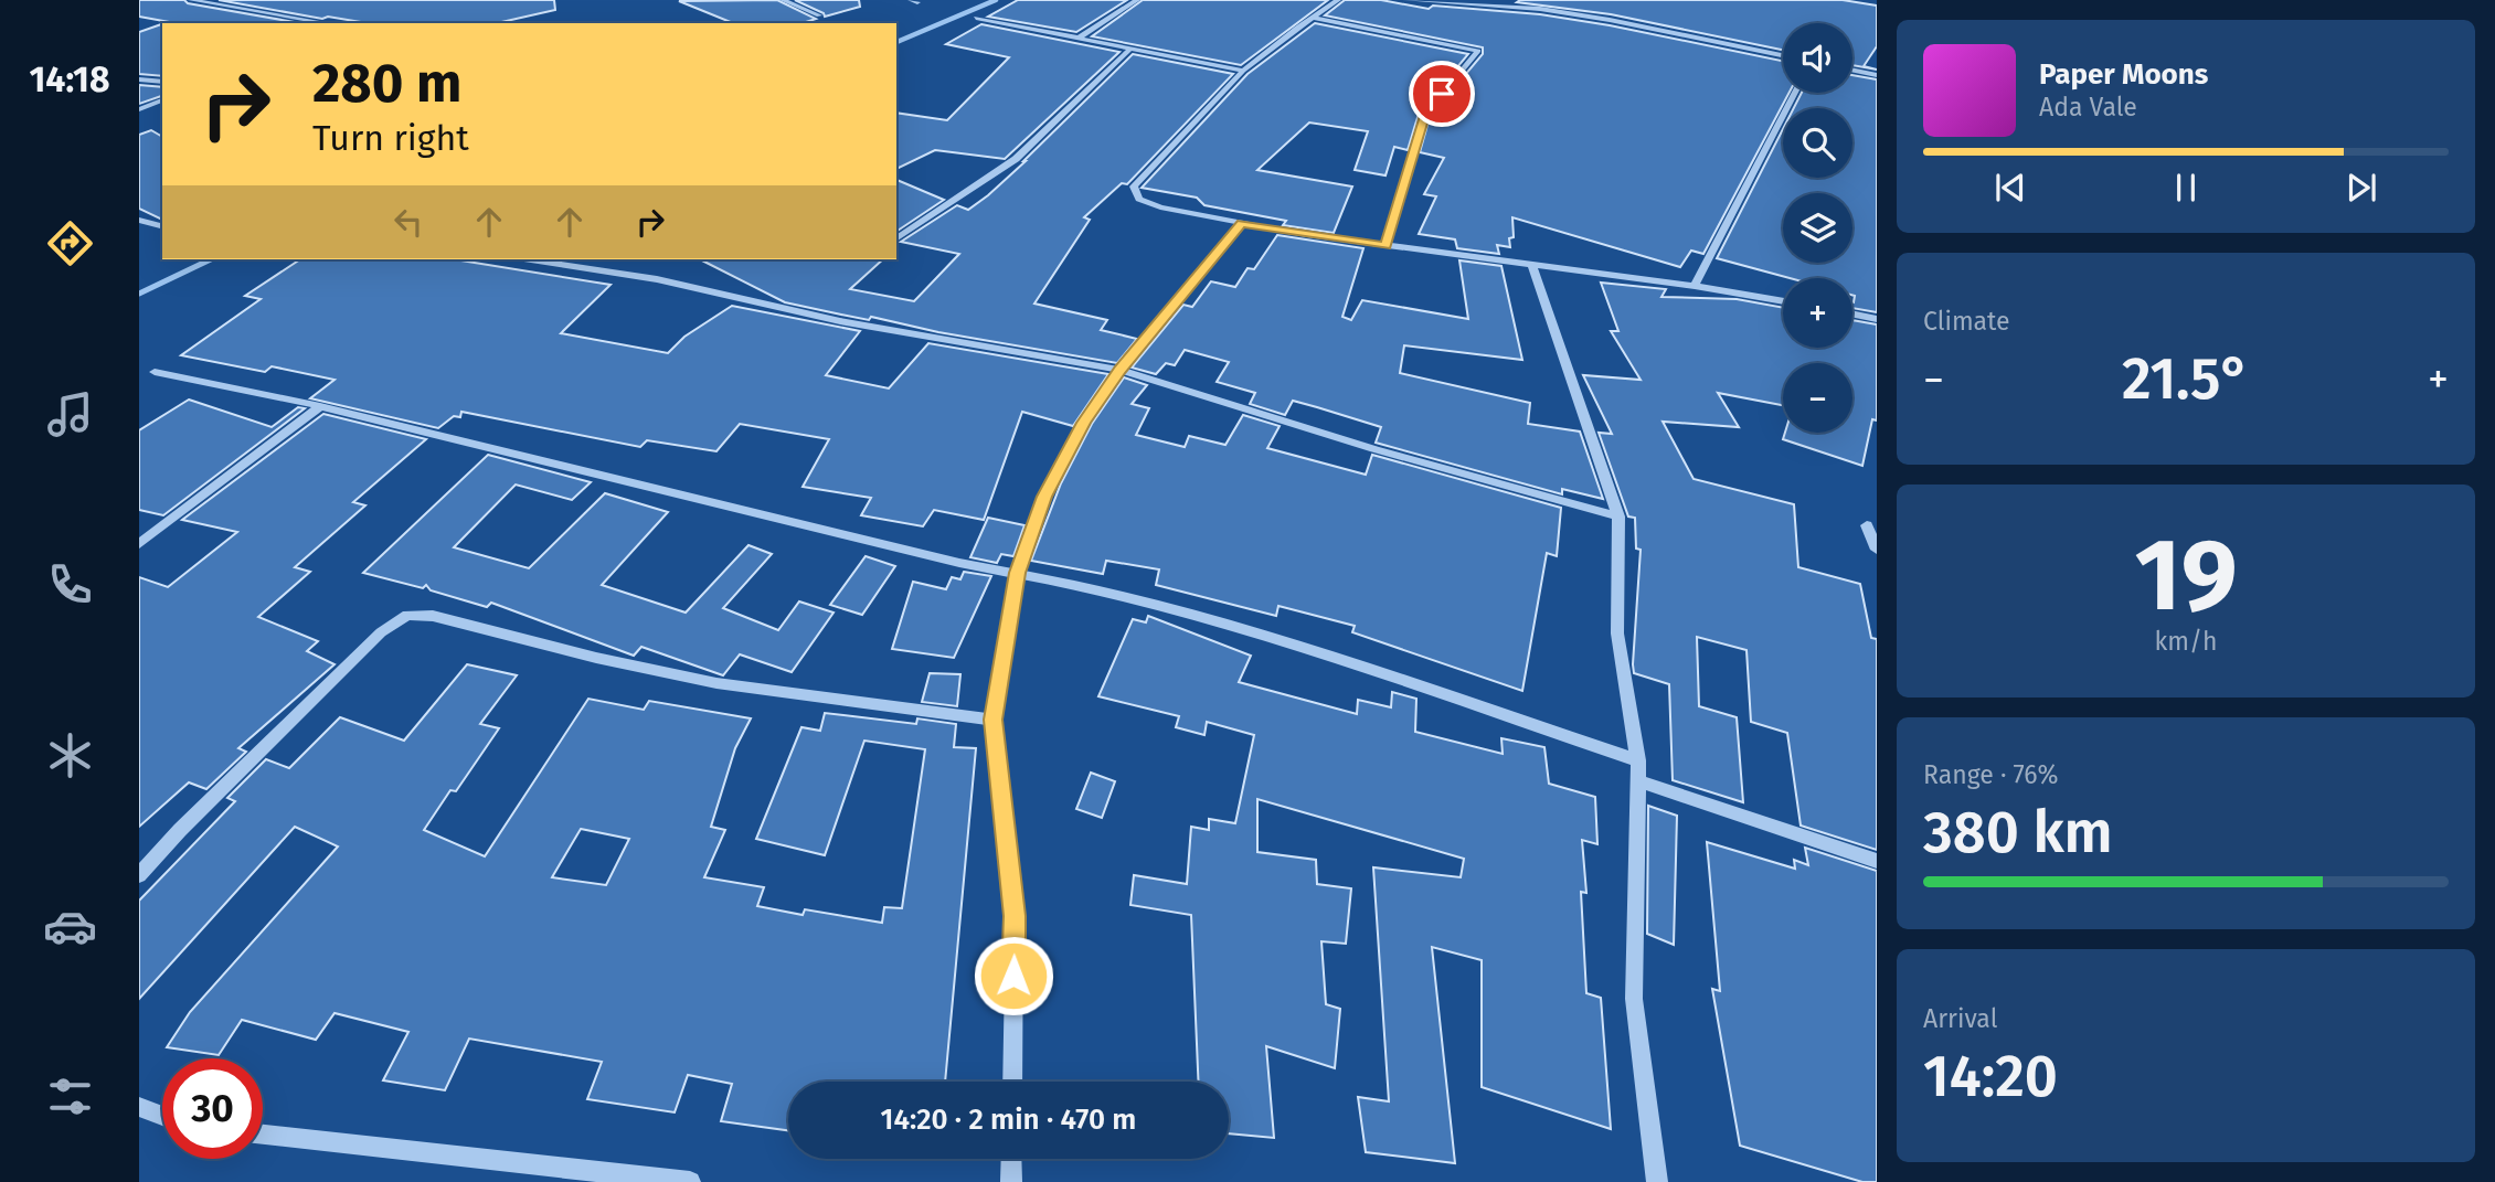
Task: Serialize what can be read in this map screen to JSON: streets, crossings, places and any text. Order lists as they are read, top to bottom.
{
  "page": {
    "tabs": "14:18",
    "map_buttons": ["+", "−"],
    "turn": ["280 m", "Turn right"],
    "song": ["Paper Moons", "Ada Vale"],
    "tile": [
      "Climate",
      ["19", "km/h"],
      ["Range · 76%", "380 km"],
      ["Arrival", "14:20"]
    ],
    "heat": ["−", "21.5°", "+"],
    "limit": "30",
    "trip": "14:20 · 2 min · 470 m"
  }
}
